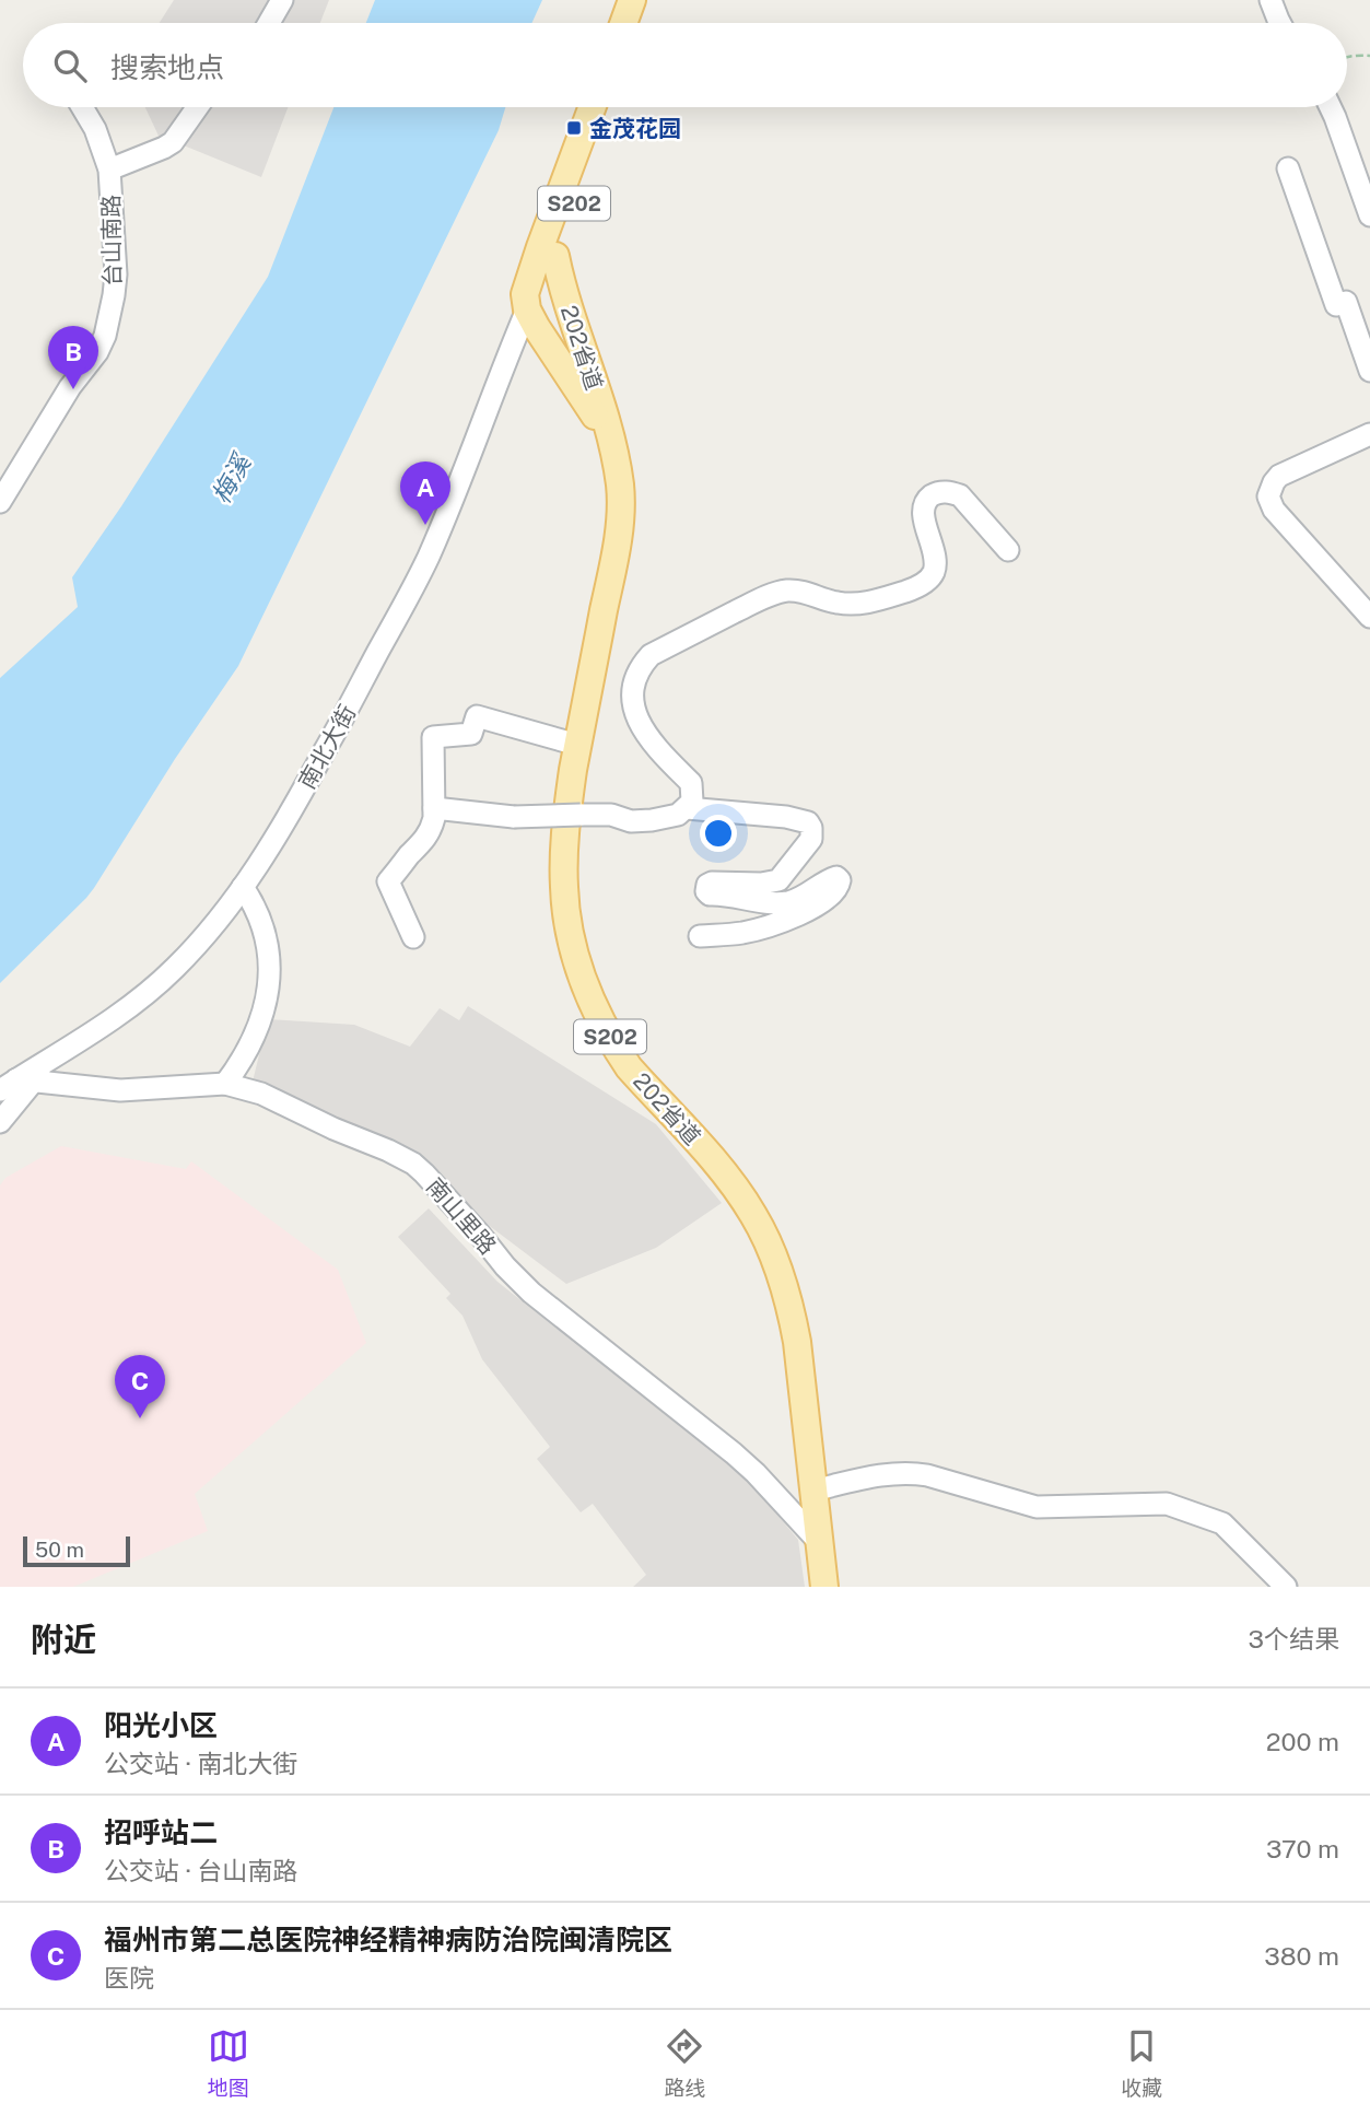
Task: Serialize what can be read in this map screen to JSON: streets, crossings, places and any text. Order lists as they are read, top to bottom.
{
  "streets": {
    "main road": ["S202", "202省道"],
    "street": ["台山南路", "南北大街", "南山里路"]
  },
  "crossings": [
    ["S202", "202省道"],
    ["S202", "南北大街"],
    ["202省道", "南北大街"],
    ["202省道", "南山里路"],
    ["南北大街", "南山里路"]
  ],
  "water": ["梅溪"],
  "places": {
    "transit": ["金茂花园"]
  },
  "scale_bar": "50 m",
  "page": {
    "search": "搜索地点",
    "pins": ["B", "A", "C"],
    "scale": "50 m",
    "heading": ["附近", "3个结果"],
    "list": [
      {
        "mark": "A",
        "name": "阳光小区",
        "note": "公交站 · 南北大街",
        "value": "200 m"
      },
      {
        "mark": "B",
        "name": "招呼站二",
        "note": "公交站 · 台山南路",
        "value": "370 m"
      },
      {
        "mark": "C",
        "name": "福州市第二总医院神经精神病防治院闽清院区",
        "note": "医院",
        "value": "380 m"
      }
    ],
    "nav": ["地图", "路线", "收藏"]
  }
}
